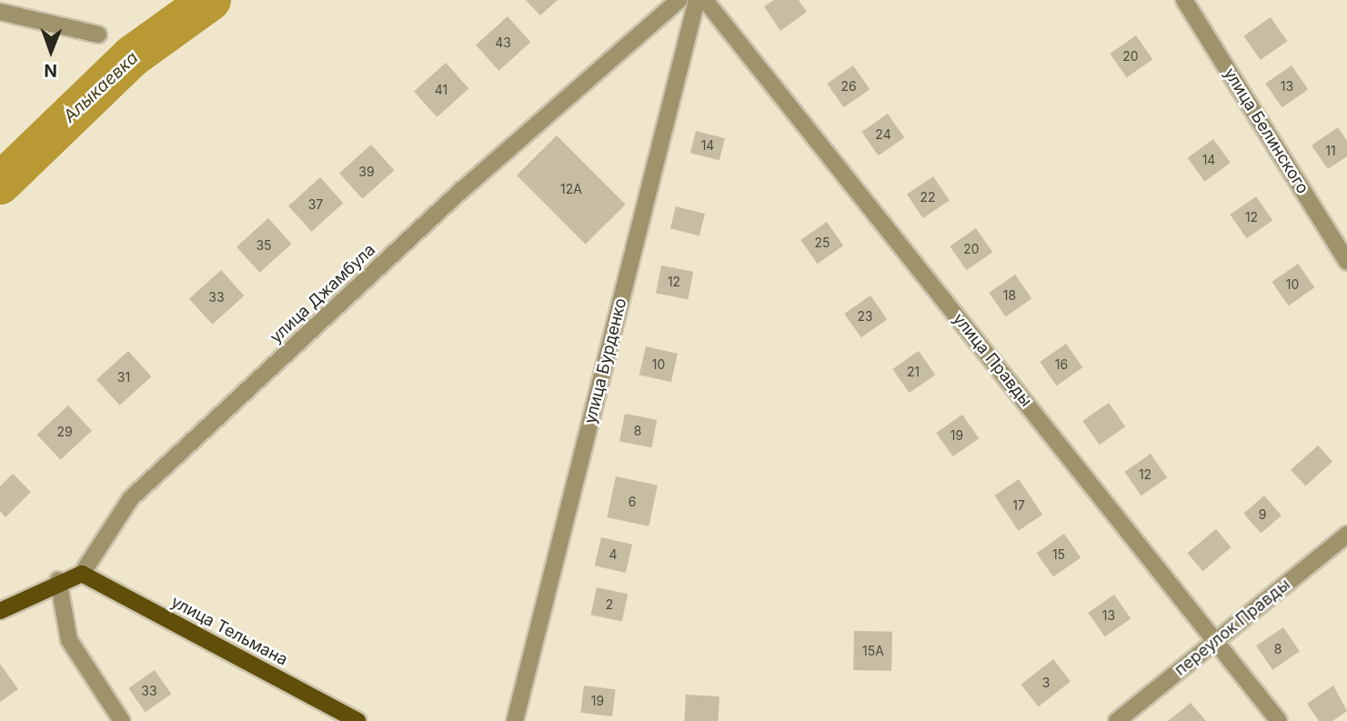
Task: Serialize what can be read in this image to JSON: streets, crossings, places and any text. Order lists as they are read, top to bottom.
{
  "streets": {
    "main road": ["улица Тельмана"],
    "street": [
      "улица Белинского",
      "улица Джамбула",
      "улица Правды",
      "улица Бурденко",
      "переулок Правды"
    ]
  },
  "crossings": [
    ["улица Джамбула", "улица Тельмана"],
    ["улица Правды", "переулок Правды"]
  ],
  "water": ["Алыкаевка"],
  "house_numbers": [
    "43",
    "20",
    "26",
    "13",
    "41",
    "24",
    "14",
    "11",
    "14",
    "39",
    "12А",
    "22",
    "37",
    "12",
    "25",
    "35",
    "20",
    "12",
    "10",
    "18",
    "33",
    "23",
    "10",
    "16",
    "21",
    "31",
    "8",
    "29",
    "19",
    "12",
    "6",
    "17",
    "9",
    "4",
    "15",
    "2",
    "13",
    "8",
    "15А",
    "3",
    "33",
    "19"
  ],
  "north": "bottom"
}
